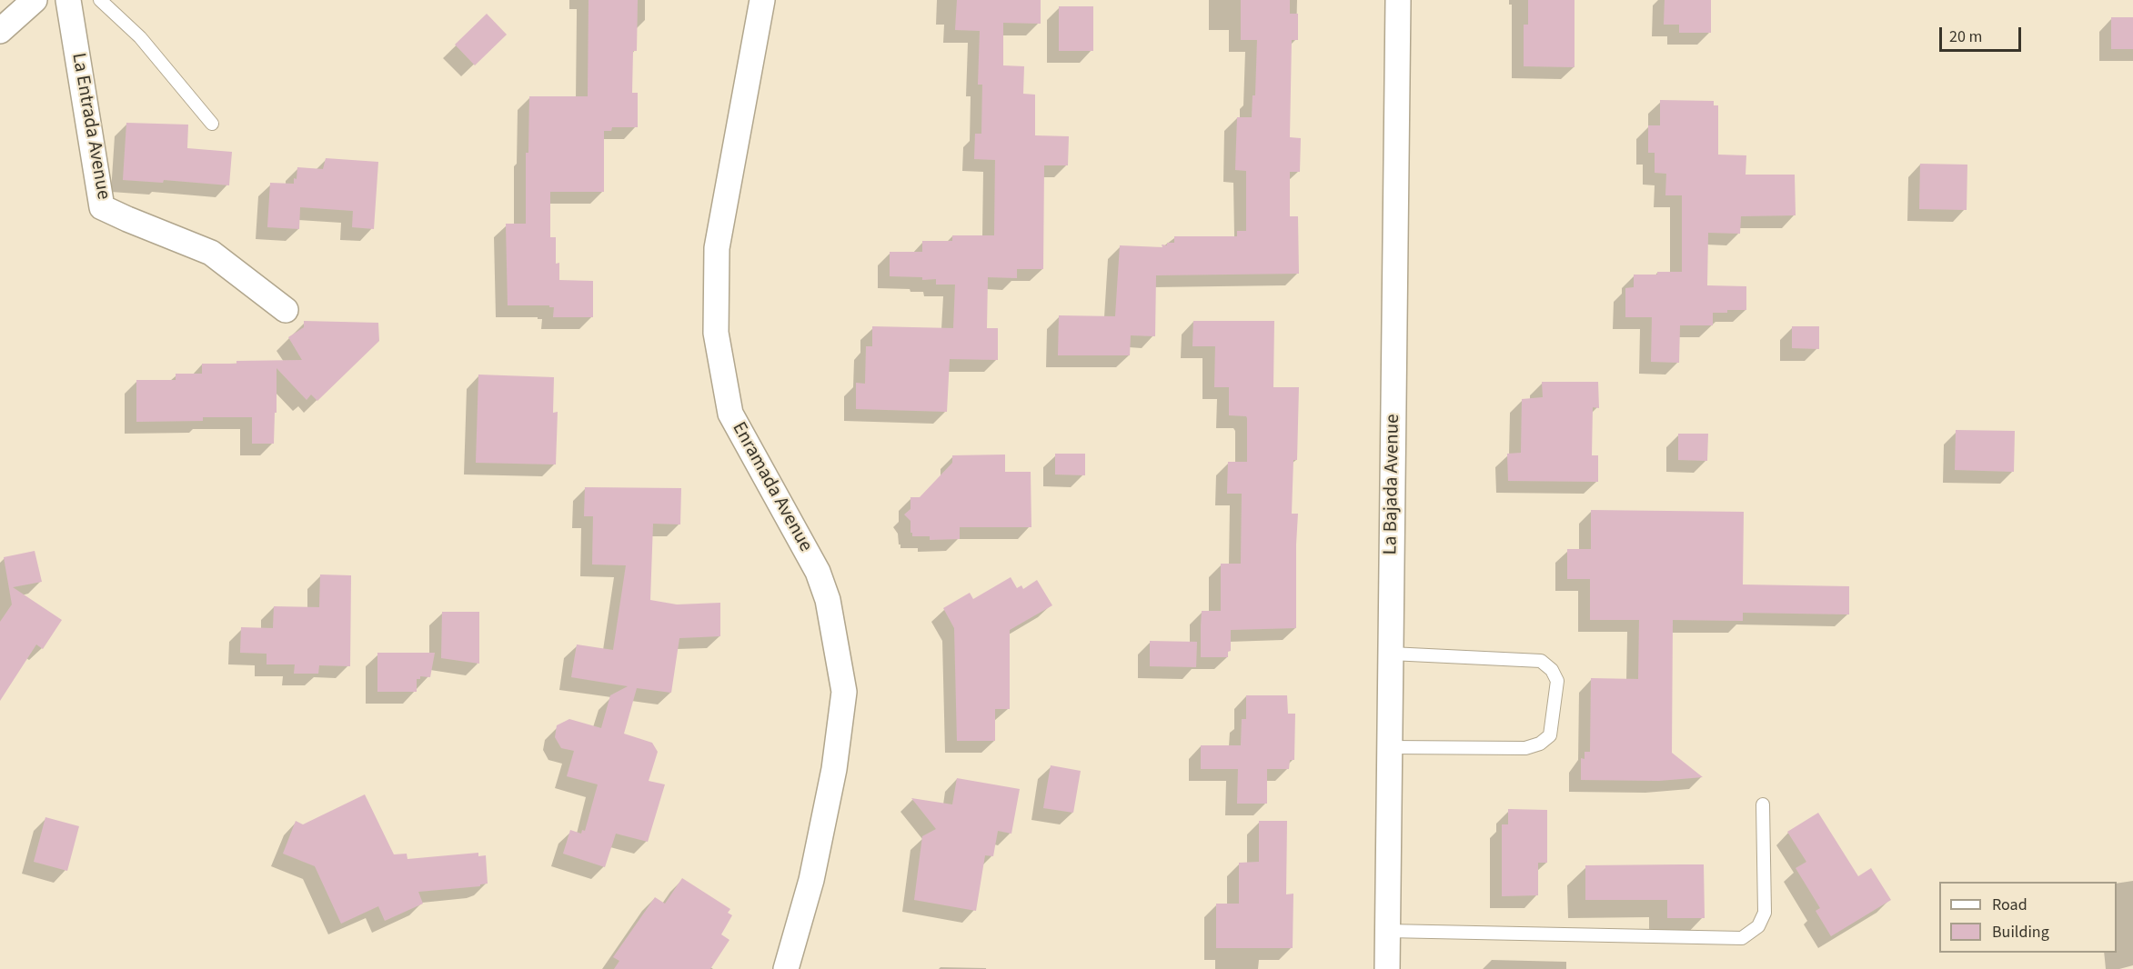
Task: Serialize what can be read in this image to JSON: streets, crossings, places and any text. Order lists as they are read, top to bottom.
{
  "streets": {
    "street": ["La Entrada Avenue", "La Bajada Avenue", "Enramada Avenue"]
  },
  "legend": ["Road", "Building"],
  "scale_bar": "20 m"
}
